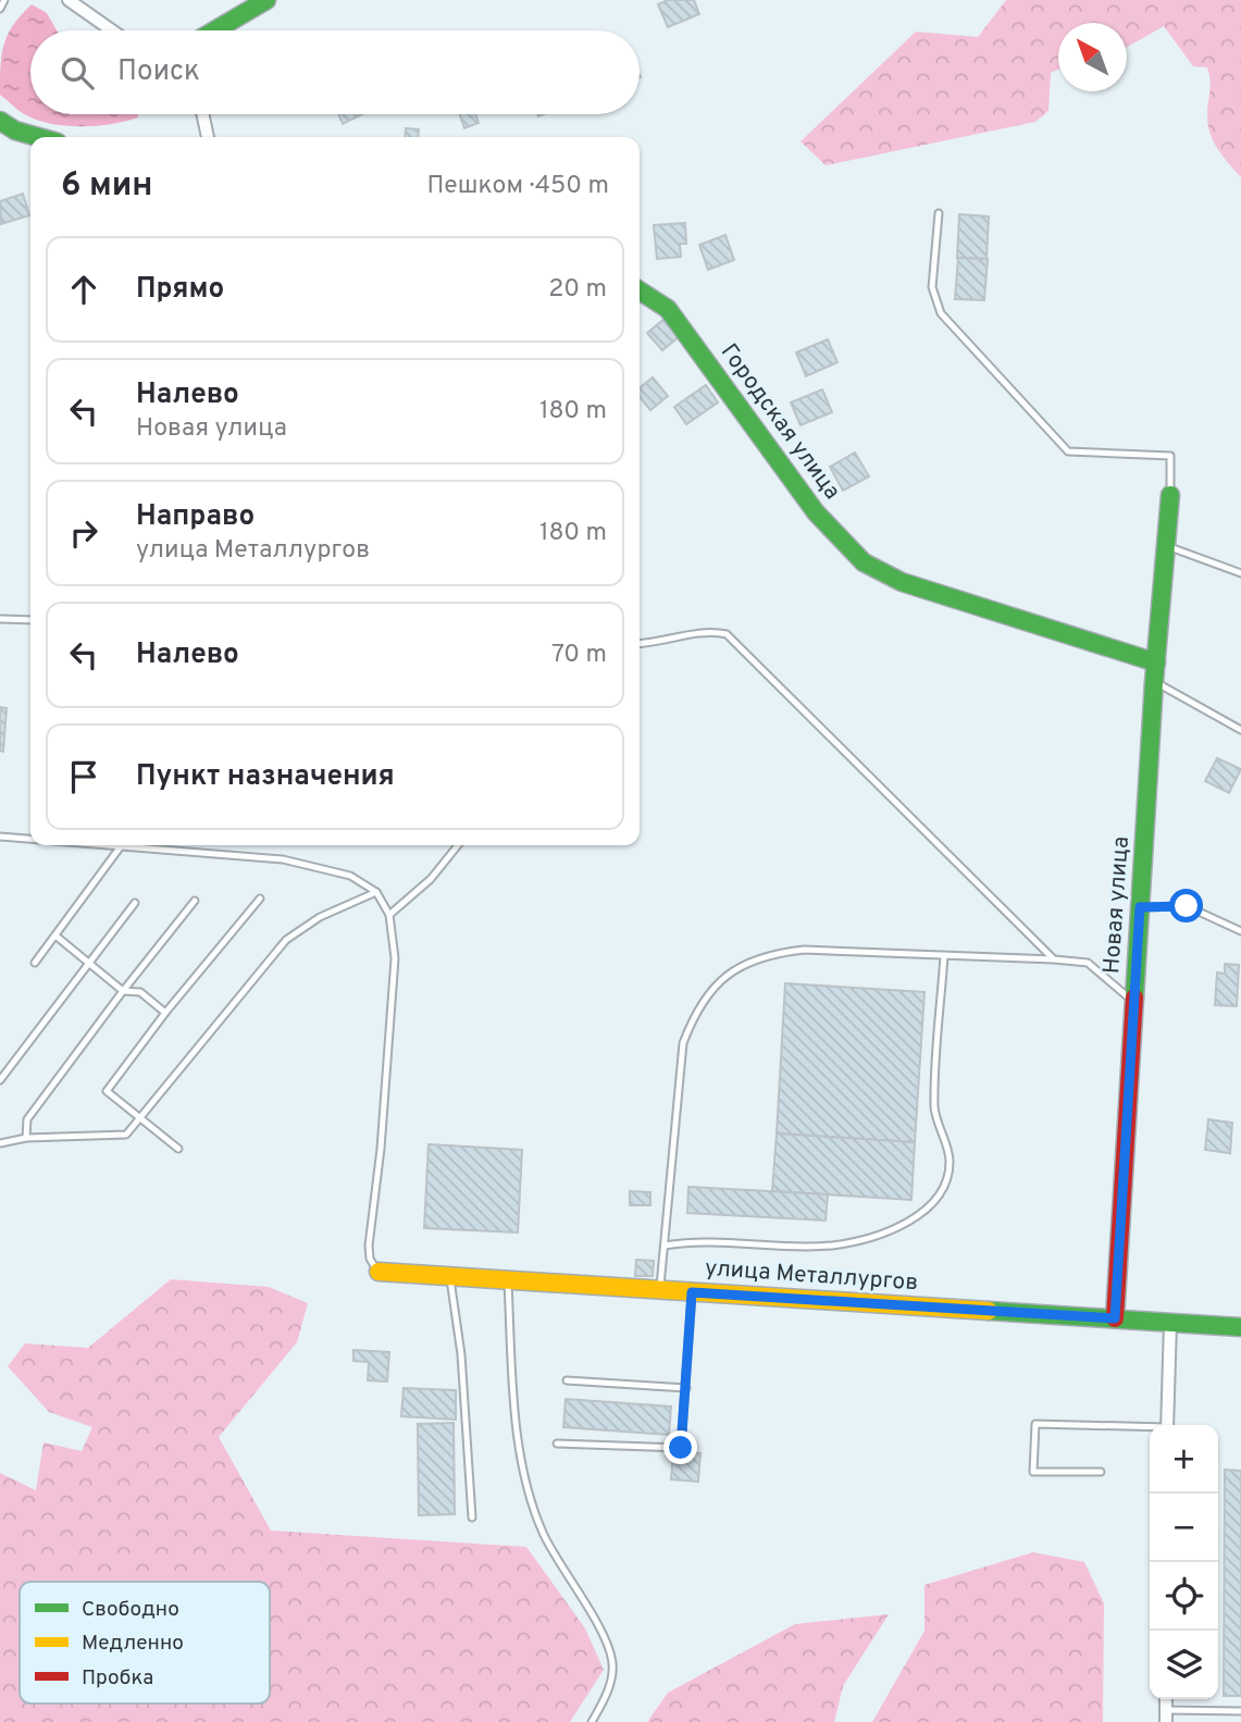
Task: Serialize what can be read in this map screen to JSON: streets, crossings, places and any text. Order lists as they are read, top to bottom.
{
  "streets": {
    "street": ["Городская улица", "Новая улица", "улица Металлургов"]
  },
  "crossings": [
    ["Городская улица", "Новая улица"],
    ["Новая улица", "улица Металлургов"]
  ],
  "legend": ["Свободно", "Медленно", "Пробка"],
  "north": "top left",
  "page": {
    "search": "Поиск",
    "heading": ["6 мин", "Пешком · 450 m"],
    "list": [
      ["Прямо", "20 m"],
      ["Налево", "Новая улица", "180 m"],
      ["Направо", "улица Металлургов", "180 m"],
      ["Налево", "70 m"],
      "Пункт назначения"
    ],
    "map_buttons": ["+", "−"]
  }
}
